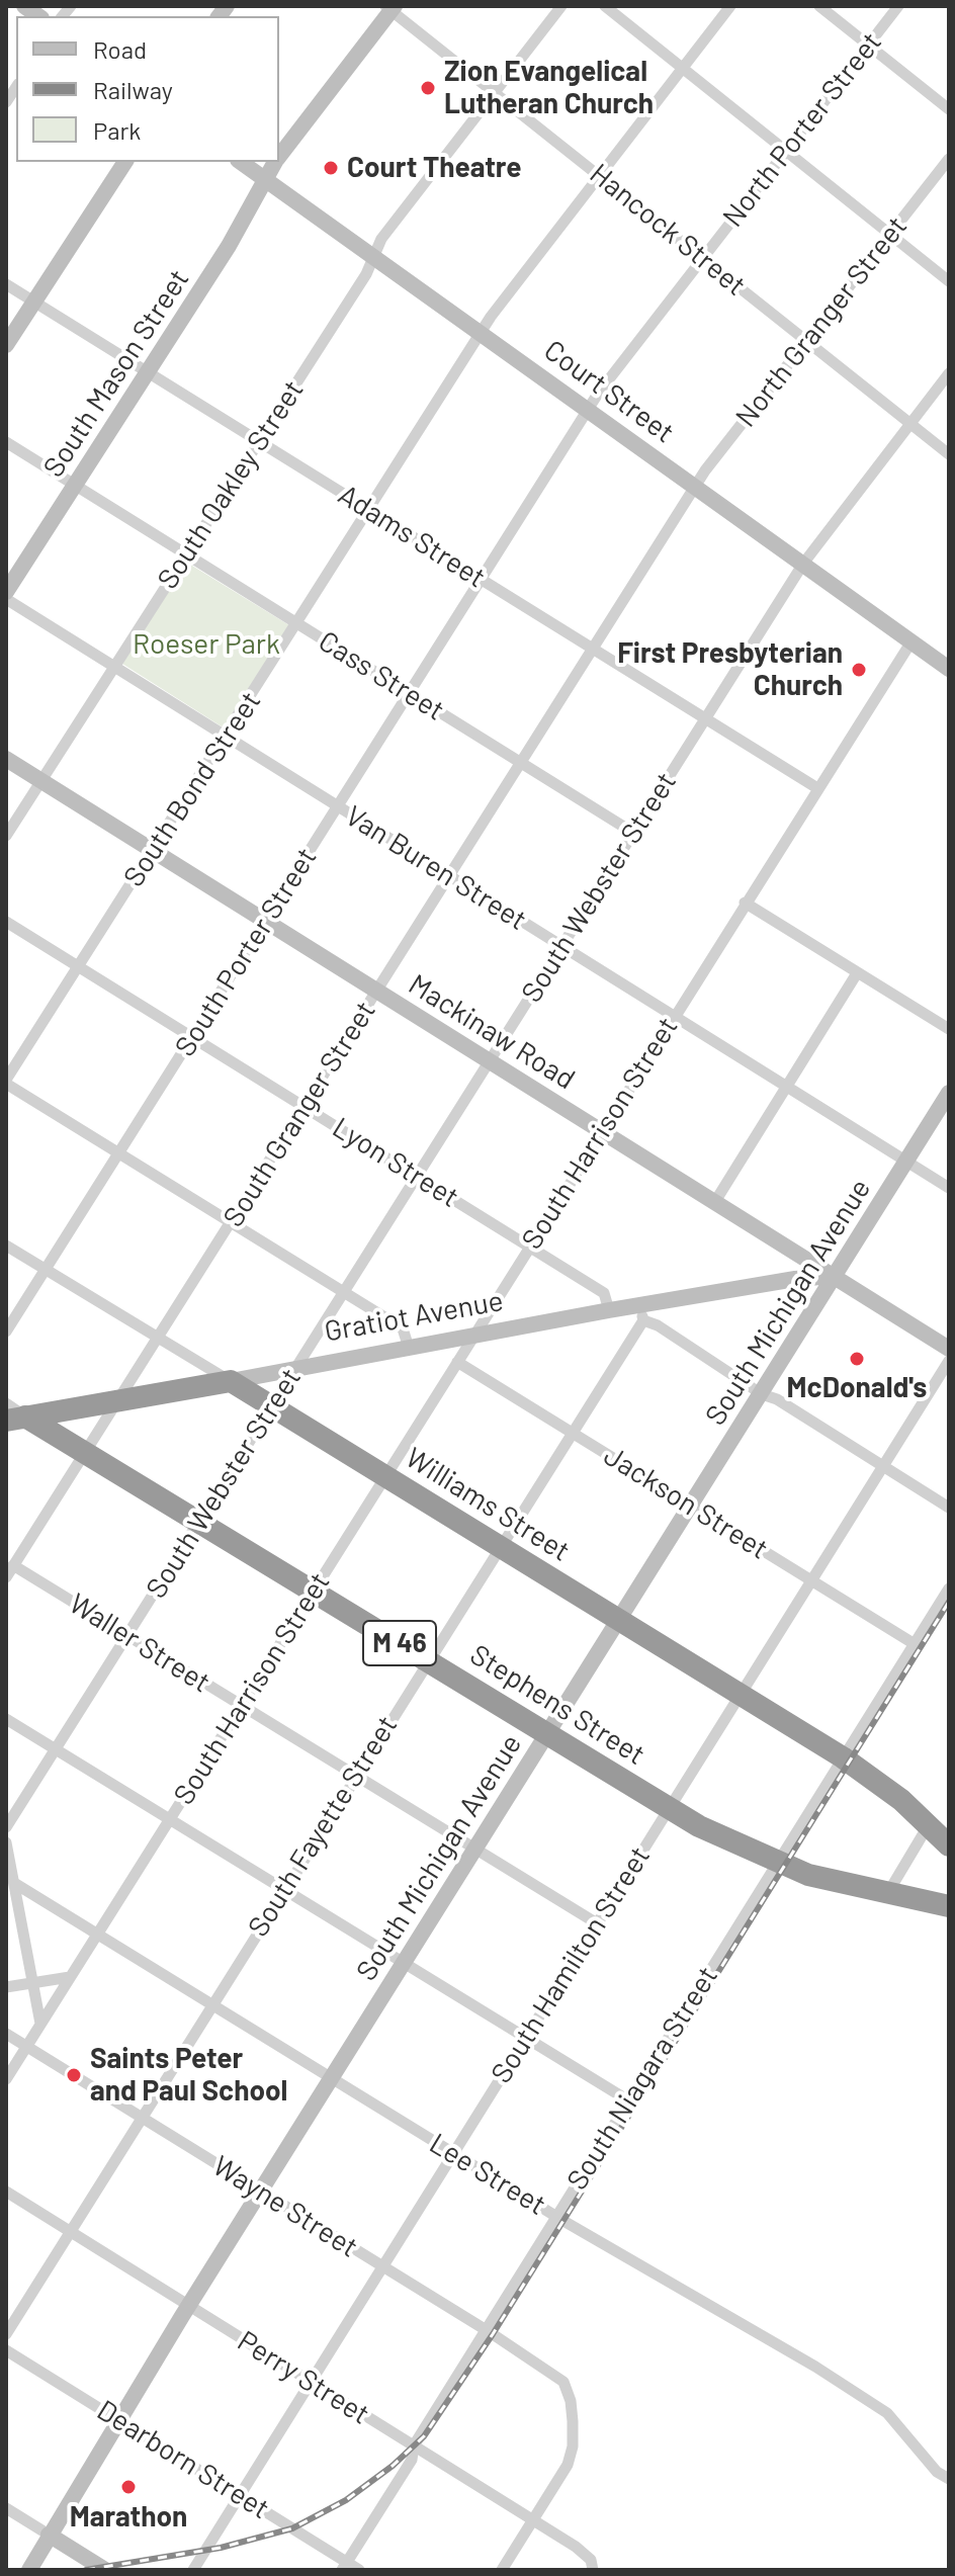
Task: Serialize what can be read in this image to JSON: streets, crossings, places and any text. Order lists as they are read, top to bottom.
{
  "streets": {
    "highway": [
      "Gratiot Avenue",
      "Williams Street",
      "M 46",
      "Stephens Street"
    ],
    "street": [
      "North Porter Street",
      "Hancock Street",
      "North Granger Street",
      "South Mason Street",
      "Court Street",
      "South Oakley Street",
      "Adams Street",
      "Cass Street",
      "South Bond Street",
      "Van Buren Street",
      "South Webster Street",
      "South Porter Street",
      "Mackinaw Road",
      "South Granger Street",
      "South Harrison Street",
      "Lyon Street",
      "South Michigan Avenue",
      "Jackson Street",
      "Waller Street",
      "South Fayette Street",
      "South Hamilton Street",
      "South Niagara Street",
      "Lee Street",
      "Wayne Street",
      "Perry Street",
      "Dearborn Street"
    ]
  },
  "crossings": [
    ["North Porter Street", "Hancock Street"],
    ["North Porter Street", "Court Street"],
    ["North Porter Street", "South Porter Street"],
    ["Hancock Street", "North Granger Street"],
    ["Hancock Street", "South Mason Street"],
    ["Hancock Street", "South Oakley Street"],
    ["Hancock Street", "South Bond Street"],
    ["Hancock Street", "South Webster Street"],
    ["North Granger Street", "Court Street"],
    ["North Granger Street", "South Granger Street"],
    ["South Mason Street", "Court Street"],
    ["South Mason Street", "Adams Street"],
    ["South Mason Street", "Cass Street"],
    ["Court Street", "South Oakley Street"],
    ["Court Street", "South Bond Street"],
    ["Court Street", "South Webster Street"],
    ["Court Street", "South Porter Street"],
    ["Court Street", "South Granger Street"],
    ["Court Street", "South Harrison Street"],
    ["South Oakley Street", "Adams Street"],
    ["South Oakley Street", "Cass Street"],
    ["South Oakley Street", "Van Buren Street"],
    ["South Oakley Street", "Mackinaw Road"],
    ["Adams Street", "South Bond Street"],
    ["Adams Street", "South Webster Street"],
    ["Adams Street", "South Porter Street"],
    ["Adams Street", "South Granger Street"],
    ["Adams Street", "South Harrison Street"],
    ["Cass Street", "South Bond Street"],
    ["Cass Street", "South Webster Street"],
    ["Cass Street", "South Porter Street"],
    ["Cass Street", "South Granger Street"],
    ["South Bond Street", "Van Buren Street"],
    ["South Bond Street", "Mackinaw Road"],
    ["South Bond Street", "Lyon Street"],
    ["Van Buren Street", "South Webster Street"],
    ["Van Buren Street", "South Porter Street"],
    ["Van Buren Street", "South Granger Street"],
    ["Van Buren Street", "South Harrison Street"],
    ["Van Buren Street", "South Michigan Avenue"],
    ["South Webster Street", "Mackinaw Road"],
    ["South Webster Street", "Lyon Street"],
    ["South Webster Street", "Gratiot Avenue"],
    ["South Webster Street", "Williams Street"],
    ["South Webster Street", "Waller Street"],
    ["South Webster Street", "Stephens Street"],
    ["South Porter Street", "Mackinaw Road"],
    ["South Porter Street", "Lyon Street"],
    ["South Porter Street", "Williams Street"],
    ["Mackinaw Road", "South Granger Street"],
    ["Mackinaw Road", "South Harrison Street"],
    ["Mackinaw Road", "South Michigan Avenue"],
    ["Mackinaw Road", "Gratiot Avenue"],
    ["South Granger Street", "Lyon Street"],
    ["South Granger Street", "Gratiot Avenue"],
    ["South Granger Street", "Williams Street"],
    ["South Granger Street", "Waller Street"],
    ["South Granger Street", "Stephens Street"],
    ["South Harrison Street", "Lyon Street"],
    ["South Harrison Street", "Gratiot Avenue"],
    ["South Harrison Street", "Jackson Street"],
    ["South Harrison Street", "Williams Street"],
    ["South Harrison Street", "Waller Street"],
    ["South Harrison Street", "Stephens Street"],
    ["South Harrison Street", "Lee Street"],
    ["South Harrison Street", "Wayne Street"],
    ["Lyon Street", "Gratiot Avenue"],
    ["South Michigan Avenue", "Gratiot Avenue"],
    ["South Michigan Avenue", "Jackson Street"],
    ["South Michigan Avenue", "Williams Street"],
    ["South Michigan Avenue", "Waller Street"],
    ["South Michigan Avenue", "Stephens Street"],
    ["South Michigan Avenue", "Lee Street"],
    ["South Michigan Avenue", "Wayne Street"],
    ["South Michigan Avenue", "Perry Street"],
    ["South Michigan Avenue", "Dearborn Street"],
    ["Gratiot Avenue", "Williams Street"],
    ["Gratiot Avenue", "Stephens Street"],
    ["Gratiot Avenue", "South Fayette Street"],
    ["Jackson Street", "South Fayette Street"],
    ["Jackson Street", "South Hamilton Street"],
    ["Jackson Street", "South Niagara Street"],
    ["Williams Street", "South Fayette Street"],
    ["Williams Street", "South Hamilton Street"],
    ["Williams Street", "South Niagara Street"],
    ["Waller Street", "South Fayette Street"],
    ["Waller Street", "South Hamilton Street"],
    ["M 46", "Stephens Street"],
    ["Stephens Street", "South Fayette Street"],
    ["Stephens Street", "South Hamilton Street"],
    ["Stephens Street", "South Niagara Street"],
    ["South Fayette Street", "Lee Street"],
    ["South Fayette Street", "Wayne Street"],
    ["South Fayette Street", "Perry Street"],
    ["South Hamilton Street", "Lee Street"],
    ["South Hamilton Street", "Wayne Street"],
    ["South Hamilton Street", "Perry Street"],
    ["South Hamilton Street", "Dearborn Street"],
    ["South Niagara Street", "Lee Street"],
    ["South Niagara Street", "Wayne Street"],
    ["South Niagara Street", "Perry Street"],
    ["South Niagara Street", "Dearborn Street"],
    ["Wayne Street", "Perry Street"]
  ],
  "parks": ["Roeser Park"],
  "places": [
    "Zion Evangelical Lutheran Church",
    "Court Theatre",
    "First Presbyterian Church",
    "McDonald's",
    "Saints Peter and Paul School",
    "Marathon"
  ],
  "legend": ["Road", "Railway", "Park"]
}
